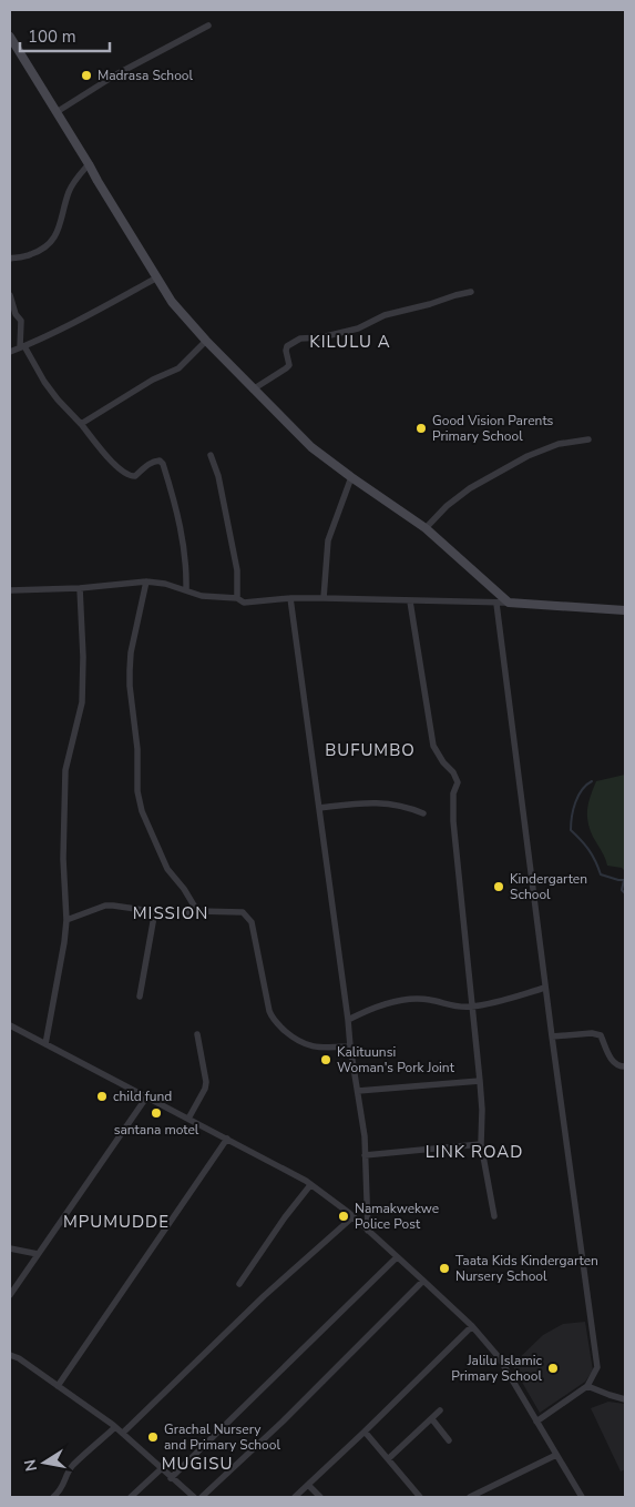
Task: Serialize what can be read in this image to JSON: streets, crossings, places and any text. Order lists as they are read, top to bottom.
{
  "districts": [
    "KILULU A",
    "BUFUMBO",
    "MISSION",
    "LINK ROAD",
    "MPUMUDDE",
    "MUGISU"
  ],
  "places": [
    "Madrasa School",
    "Good Vision Parents Primary School",
    "Kindergarten School",
    "Kalituunsi Woman's Pork Joint",
    "child fund",
    "santana motel",
    "Namakwekwe Police Post",
    "Taata Kids Kindergarten Nursery School",
    "Jalilu Islamic Primary School",
    "Grachal Nursery and Primary School"
  ],
  "scale_bar": "100 m",
  "north": "left"
}
